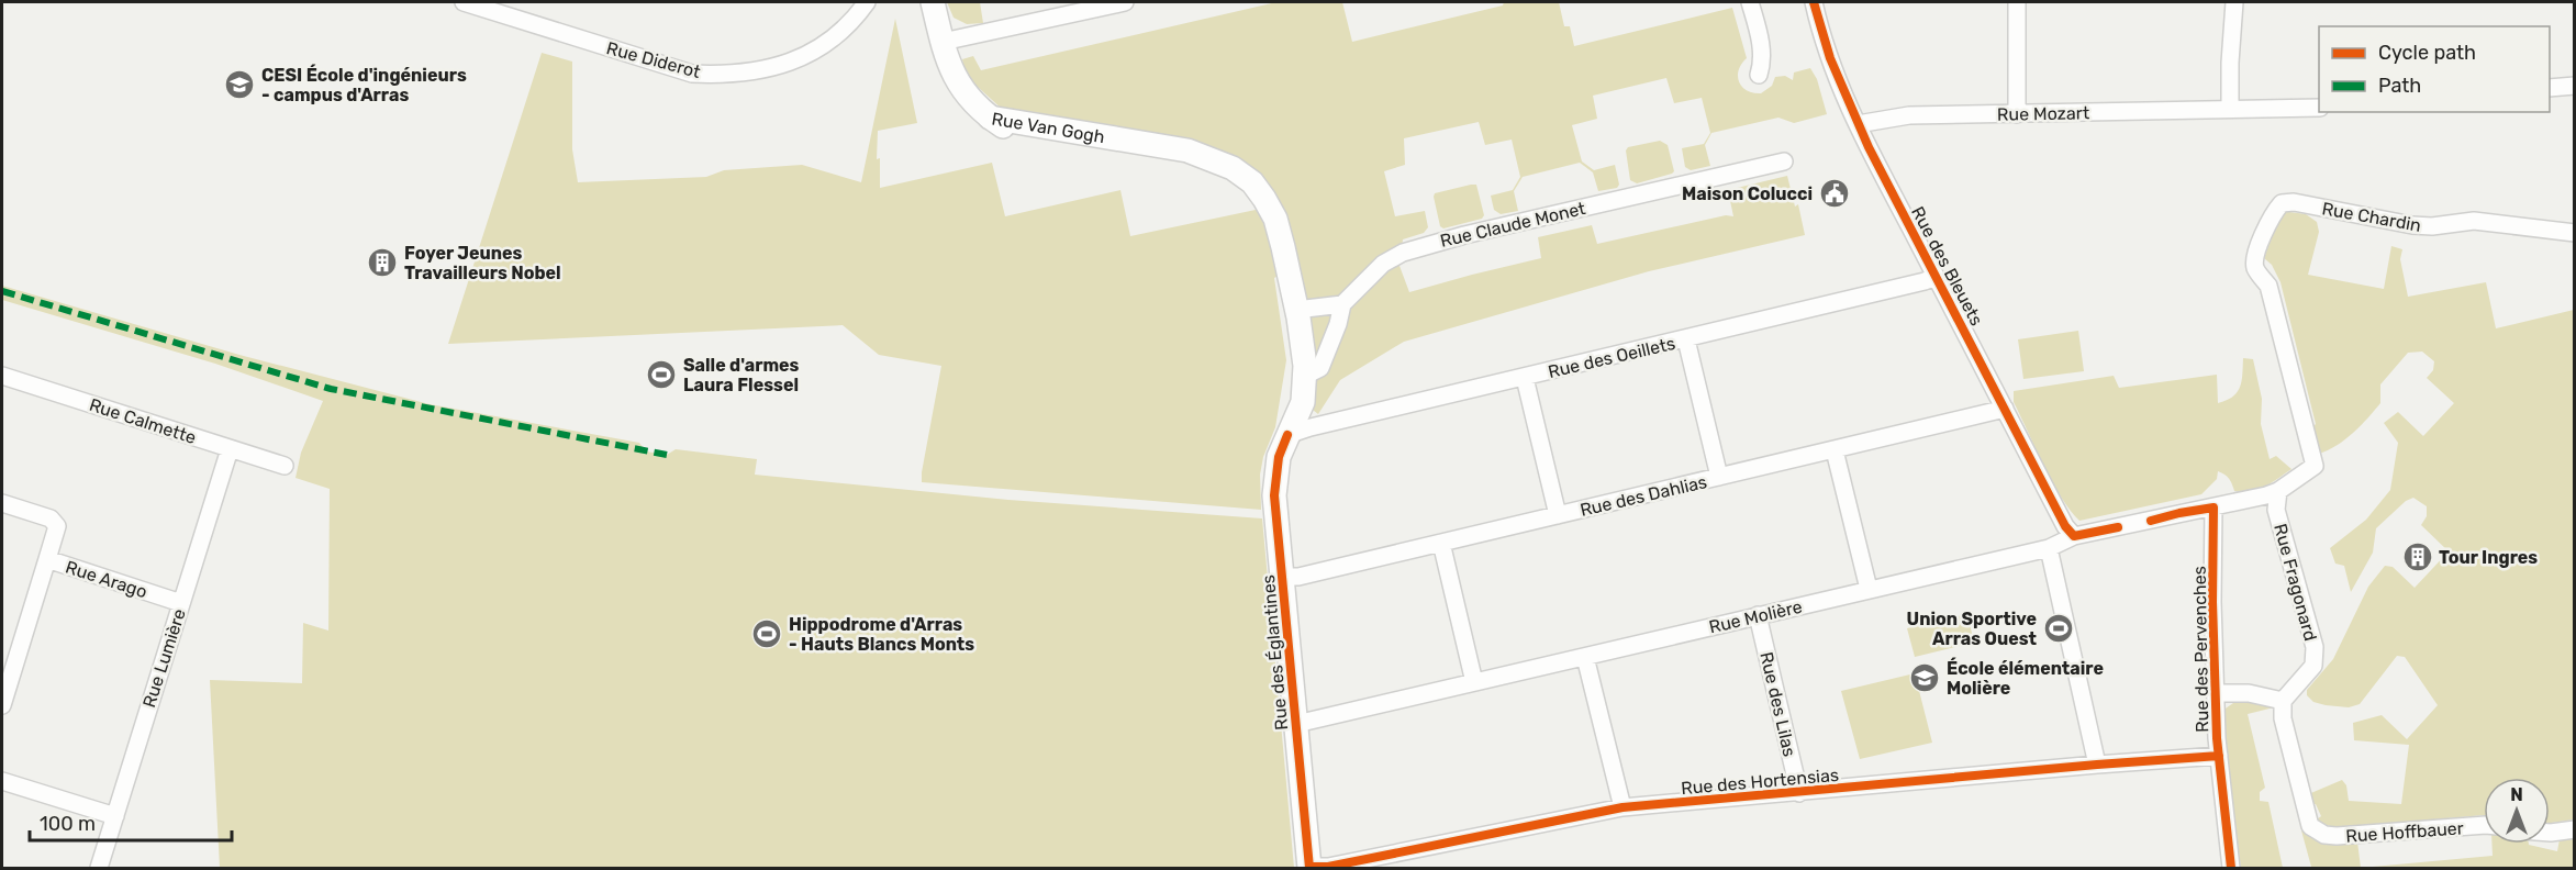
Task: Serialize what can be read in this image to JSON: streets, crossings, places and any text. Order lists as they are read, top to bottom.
{
  "streets": {
    "street": [
      "Rue Diderot",
      "Rue Mozart",
      "Rue Van Gogh",
      "Rue Chardin",
      "Rue Claude Monet",
      "Rue des Bleuets",
      "Rue des Oeillets",
      "Rue Calmette",
      "Rue des Dahlias",
      "Rue Arago",
      "Rue Fragonard",
      "Rue Molière",
      "Rue des Pervenches",
      "Rue des Églantines",
      "Rue Lumière",
      "Rue des Lilas",
      "Rue des Hortensias",
      "Rue Hoffbauer"
    ]
  },
  "crossings": [
    ["Rue Mozart", "Rue des Bleuets"],
    ["Rue Van Gogh", "Rue Claude Monet"],
    ["Rue Van Gogh", "Rue des Oeillets"],
    ["Rue Van Gogh", "Rue des Églantines"],
    ["Rue Chardin", "Rue Fragonard"],
    ["Rue Chardin", "Rue Molière"],
    ["Rue des Bleuets", "Rue des Oeillets"],
    ["Rue des Bleuets", "Rue des Dahlias"],
    ["Rue des Bleuets", "Rue Molière"],
    ["Rue des Oeillets", "Rue des Églantines"],
    ["Rue Calmette", "Rue Lumière"],
    ["Rue des Dahlias", "Rue des Églantines"],
    ["Rue Arago", "Rue Lumière"],
    ["Rue Fragonard", "Rue Molière"],
    ["Rue Fragonard", "Rue Hoffbauer"],
    ["Rue Molière", "Rue des Pervenches"],
    ["Rue Molière", "Rue des Églantines"],
    ["Rue Molière", "Rue des Lilas"],
    ["Rue des Pervenches", "Rue des Hortensias"],
    ["Rue des Églantines", "Rue des Hortensias"],
    ["Rue des Lilas", "Rue des Hortensias"]
  ],
  "places": {
    "school or university": ["CESI École d'ingénieurs - campus d'Arras", "École élémentaire Molière"],
    "public building": ["Maison Colucci"],
    "building": ["Foyer Jeunes Travailleurs Nobel", "Tour Ingres"],
    "sports": ["Salle d'armes Laura Flessel", "Union Sportive Arras Ouest", "Hippodrome d'Arras - Hauts Blancs Monts"]
  },
  "legend": ["Cycle path", "Path"],
  "scale_bar": "100 m",
  "north": "top"
}
